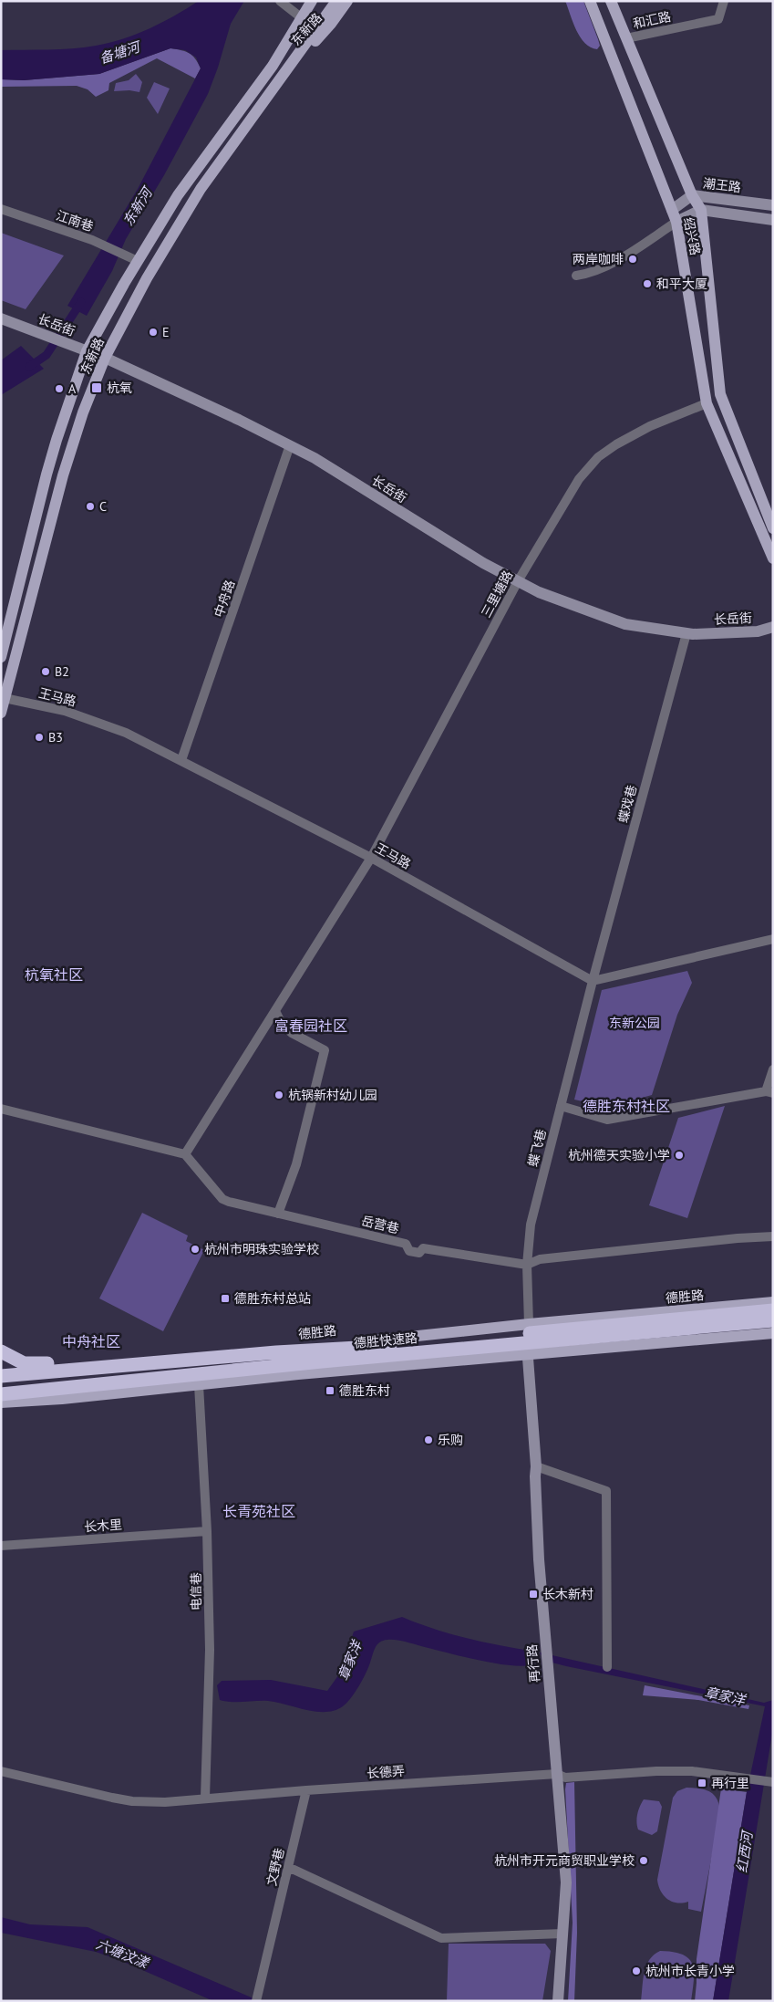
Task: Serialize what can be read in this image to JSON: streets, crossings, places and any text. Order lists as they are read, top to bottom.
{
  "streets": {
    "highway": ["德胜快速路"],
    "main road": ["东新路", "绍兴路", "德胜路"],
    "street": [
      "和汇路",
      "潮王路",
      "江南巷",
      "长岳街",
      "三里塘路",
      "中舟路",
      "王马路",
      "蝶戏巷",
      "蝶飞巷",
      "岳营巷",
      "长木里",
      "电信巷",
      "再行路",
      "长德弄",
      "文野巷"
    ]
  },
  "crossings": [
    ["和汇路", "绍兴路"],
    ["东新路", "江南巷"],
    ["东新路", "长岳街"],
    ["东新路", "王马路"],
    ["潮王路", "绍兴路"],
    ["绍兴路", "三里塘路"],
    ["长岳街", "三里塘路"],
    ["长岳街", "中舟路"],
    ["长岳街", "蝶戏巷"],
    ["三里塘路", "王马路"],
    ["三里塘路", "岳营巷"],
    ["中舟路", "王马路"],
    ["王马路", "蝶戏巷"],
    ["王马路", "蝶飞巷"],
    ["蝶戏巷", "蝶飞巷"],
    ["蝶飞巷", "岳营巷"],
    ["蝶飞巷", "德胜路"],
    ["蝶飞巷", "再行路"],
    ["德胜路", "再行路"],
    ["长木里", "电信巷"],
    ["电信巷", "长德弄"],
    ["再行路", "长德弄"],
    ["长德弄", "文野巷"]
  ],
  "districts": [
    "杭氧社区",
    "富春园社区",
    "德胜东村社区",
    "中舟社区",
    "长青苑社区"
  ],
  "water": [
    "备塘河",
    "东新河",
    "章家洋",
    "红西河",
    "六塘汶漾"
  ],
  "parks": ["东新公园"],
  "places": {
    "other": [
      "两岸咖啡",
      "和平大厦",
      "E",
      "A",
      "C",
      "B2",
      "B3",
      "杭锅新村幼儿园",
      "杭州德天实验小学",
      "杭州市明珠实验学校",
      "乐购",
      "杭州市开元商贸职业学校",
      "杭州市长青小学"
    ],
    "transit": [
      "杭氧",
      "德胜东村总站",
      "德胜东村",
      "长木新村",
      "再行里"
    ]
  }
}
